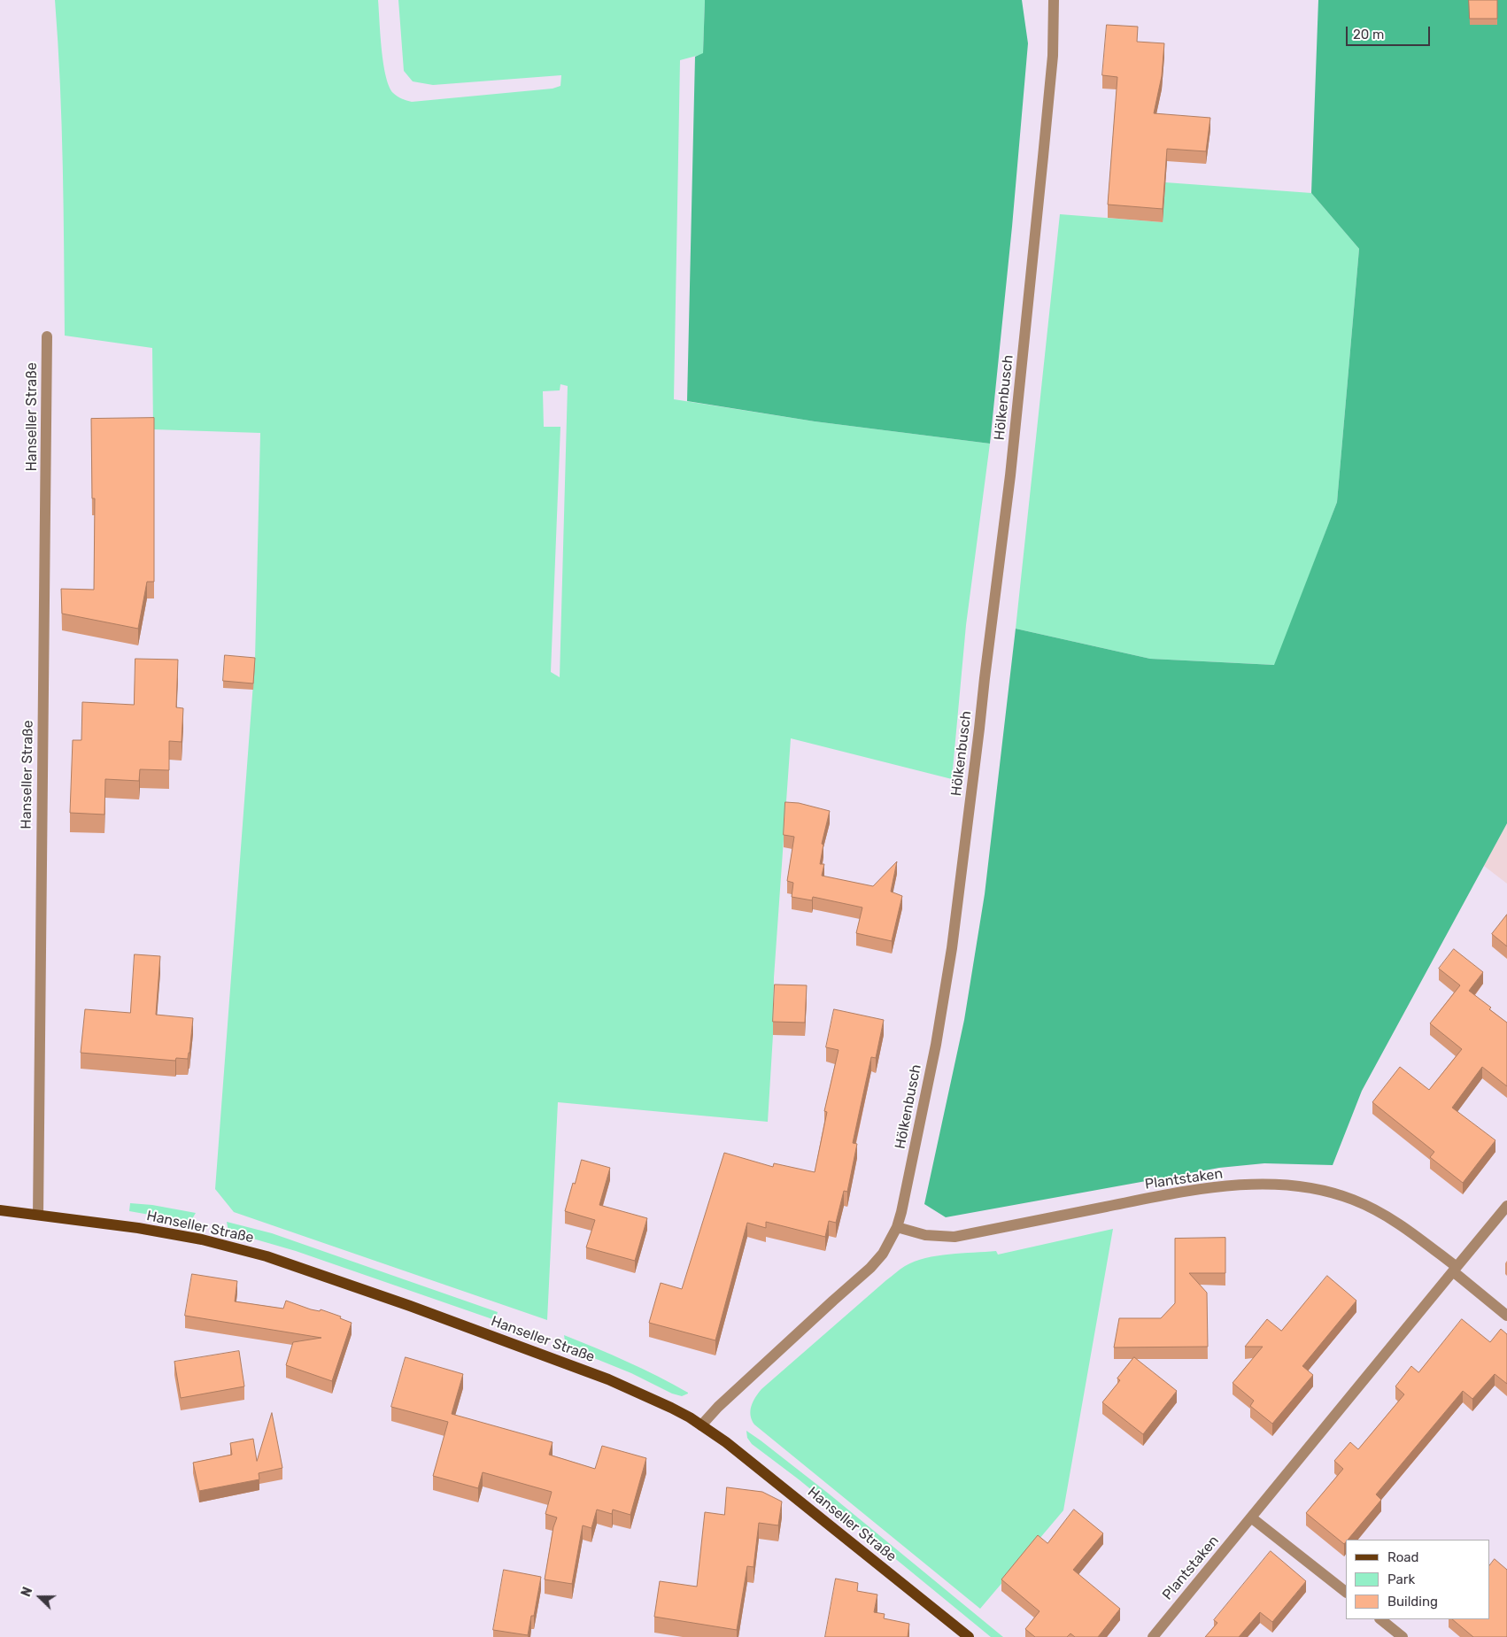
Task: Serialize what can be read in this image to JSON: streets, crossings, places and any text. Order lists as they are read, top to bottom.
{
  "streets": {
    "main road": ["Hanseller Straße"],
    "street": ["Hölkenbusch", "Plantstaken"]
  },
  "crossings": [
    ["Hölkenbusch", "Hanseller Straße"],
    ["Hölkenbusch", "Plantstaken"]
  ],
  "legend": ["Road", "Park", "Building"],
  "scale_bar": "20 m",
  "north": "left"
}
